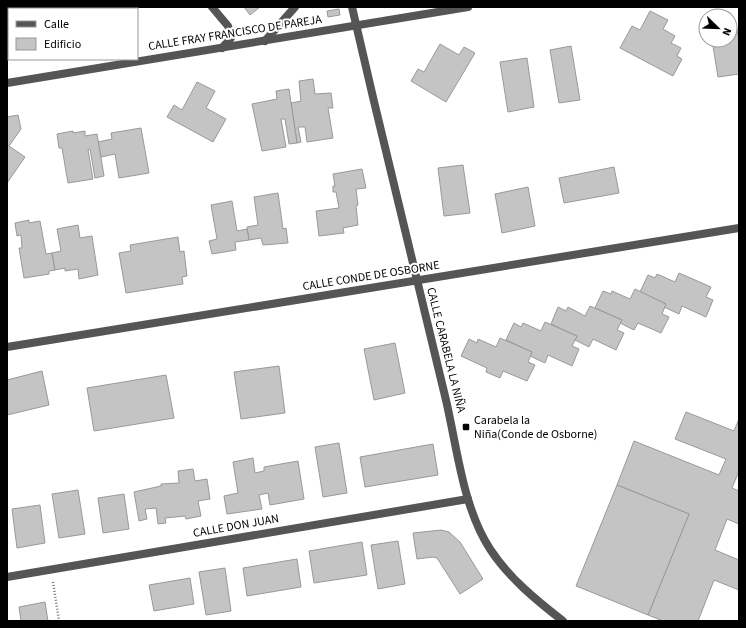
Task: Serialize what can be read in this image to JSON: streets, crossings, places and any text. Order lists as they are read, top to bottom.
{
  "streets": {
    "street": [
      "CALLE FRAY FRANCISCO DE PAREJA",
      "CALLE CONDE DE OSBORNE",
      "CALLE CARABELA LA NIÑA",
      "CALLE DON JUAN"
    ]
  },
  "crossings": [
    ["CALLE FRAY FRANCISCO DE PAREJA", "CALLE CARABELA LA NIÑA"],
    ["CALLE CONDE DE OSBORNE", "CALLE CARABELA LA NIÑA"],
    ["CALLE CARABELA LA NIÑA", "CALLE DON JUAN"]
  ],
  "places": {
    "transit": ["Carabela la Niña(Conde de Osborne)"]
  },
  "legend": ["Calle", "Edificio"],
  "north": "bottom right"
}
